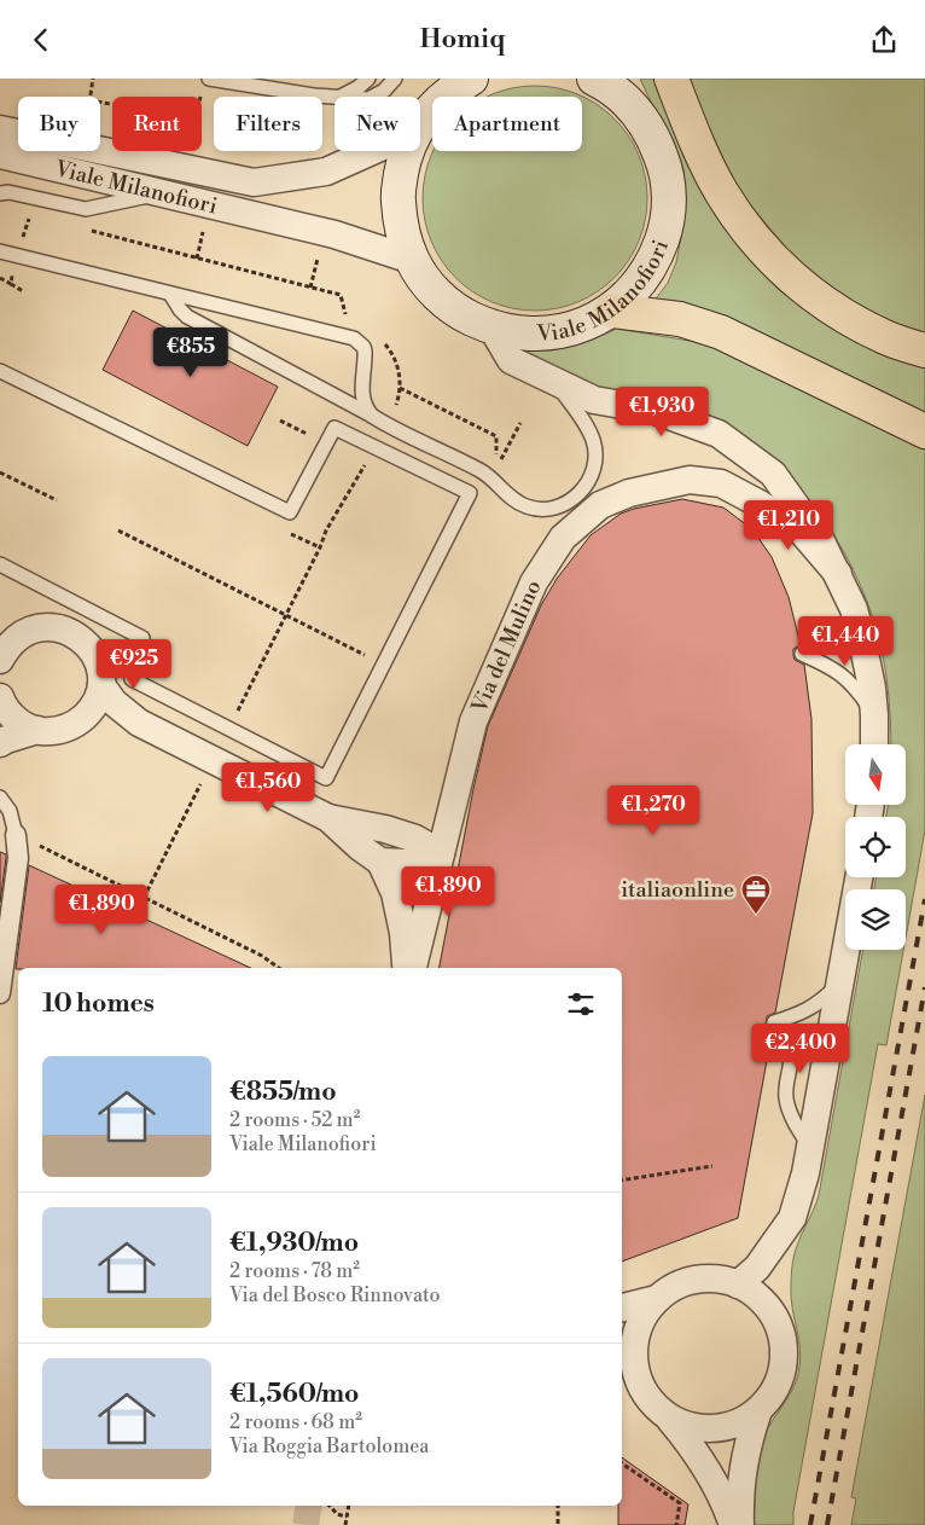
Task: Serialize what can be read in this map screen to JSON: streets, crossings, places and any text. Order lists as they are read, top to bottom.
{
  "streets": {
    "main road": ["Viale Milanofiori"],
    "street": ["Via del Mulino"]
  },
  "places": {
    "office": ["italiaonline"]
  },
  "north": "bottom",
  "page": {
    "header": "Homiq",
    "chip": [
      "Buy",
      "Rent",
      "Filters",
      "New",
      "Apartment"
    ],
    "price": [
      "€855",
      "€1,930",
      "€1,210",
      "€1,440",
      "€925",
      "€1,560",
      "€1,270",
      "€1,890",
      "€1,890",
      "€2,400"
    ],
    "heading": "10 homes",
    "list": [
      {
        "name": "€855/mo",
        "note": "2 rooms · 52 m² · Viale Milanofiori"
      },
      {
        "name": "€1,930/mo",
        "note": "2 rooms · 78 m² · Via del Bosco Rinnovato"
      },
      {
        "name": "€1,560/mo",
        "note": "2 rooms · 68 m² · Via Roggia Bartolomea"
      }
    ]
  }
}
